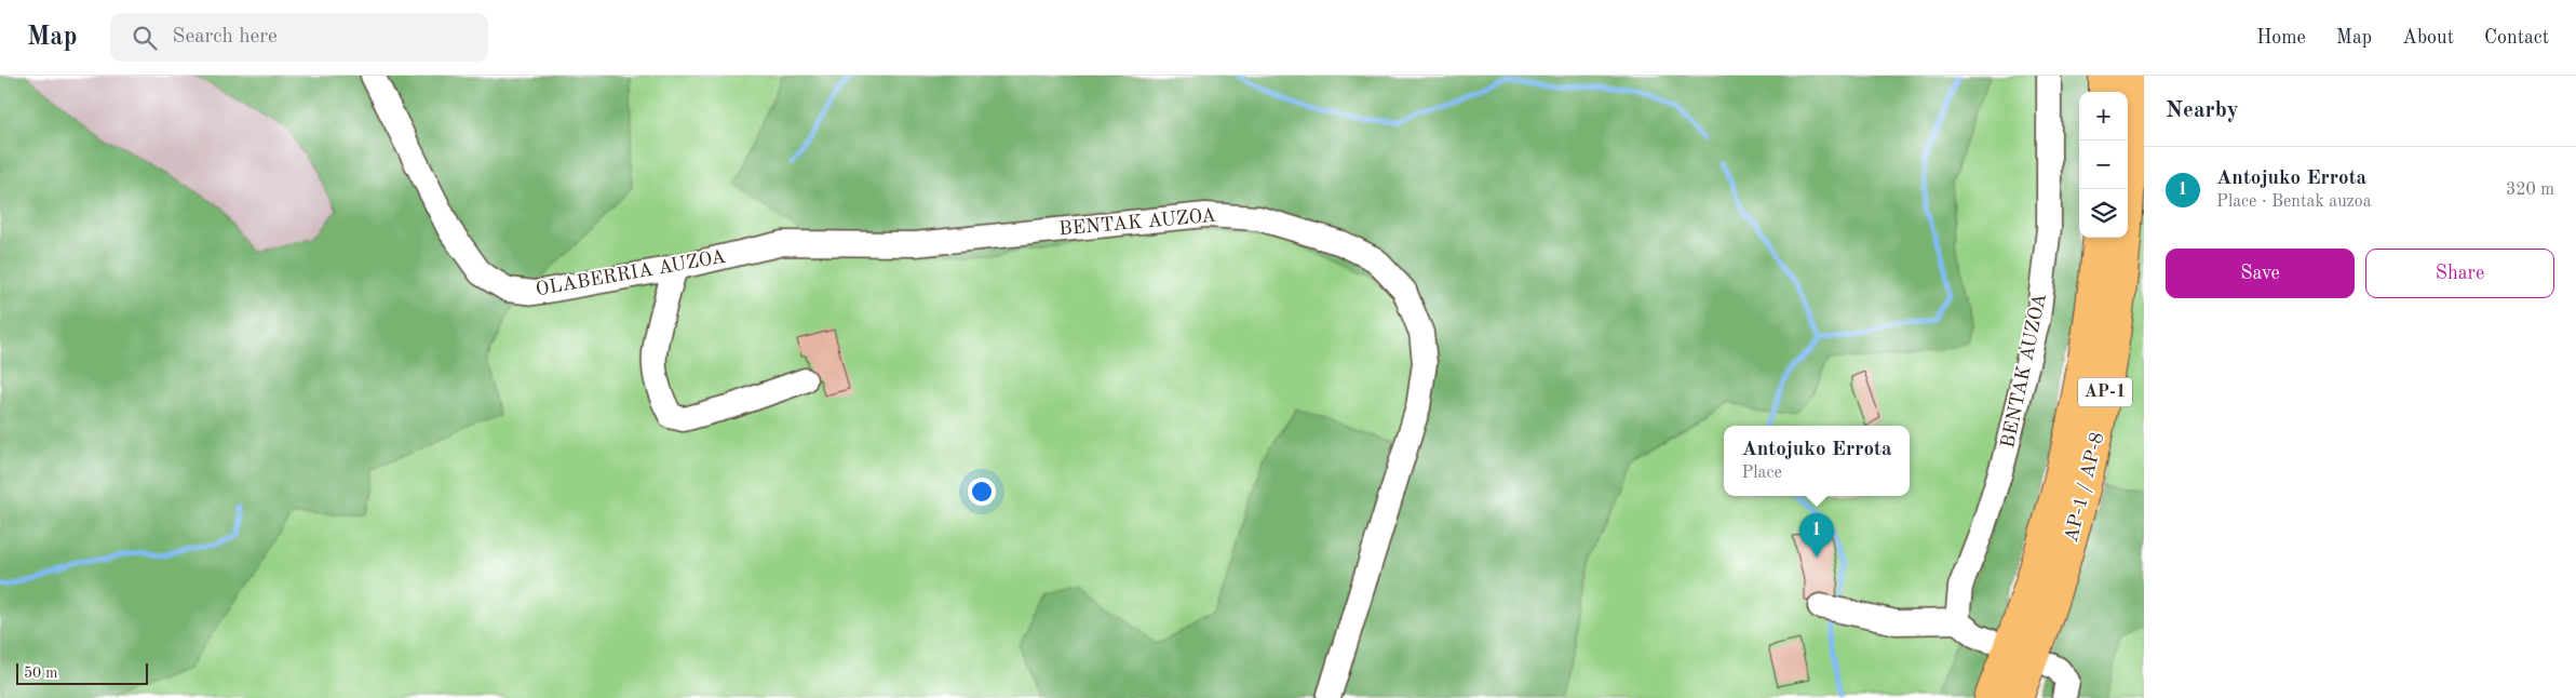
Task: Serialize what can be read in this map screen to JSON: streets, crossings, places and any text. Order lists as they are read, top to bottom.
{
  "streets": {
    "highway": ["AP-1", "AP-1 / AP-8"],
    "street": ["BENTAK AUZOA", "OLABERRIA AUZOA"]
  },
  "crossings": [
    ["BENTAK AUZOA", "OLABERRIA AUZOA"]
  ],
  "scale_bar": "50 m",
  "page": {
    "header": "Map",
    "search": "Search here",
    "nav": [
      "Home",
      "Map",
      "About",
      "Contact"
    ],
    "heading": "Nearby",
    "map_buttons": ["+", "−"],
    "list": [
      {
        "mark": "1",
        "name": "Antojuko Errota",
        "note": "Place · Bentak auzoa",
        "value": "320 m"
      }
    ],
    "buttons": ["Save", "Share"],
    "popup": ["Antojuko Errota", "Place"],
    "pins": "1",
    "scale": "50 m"
  }
}
